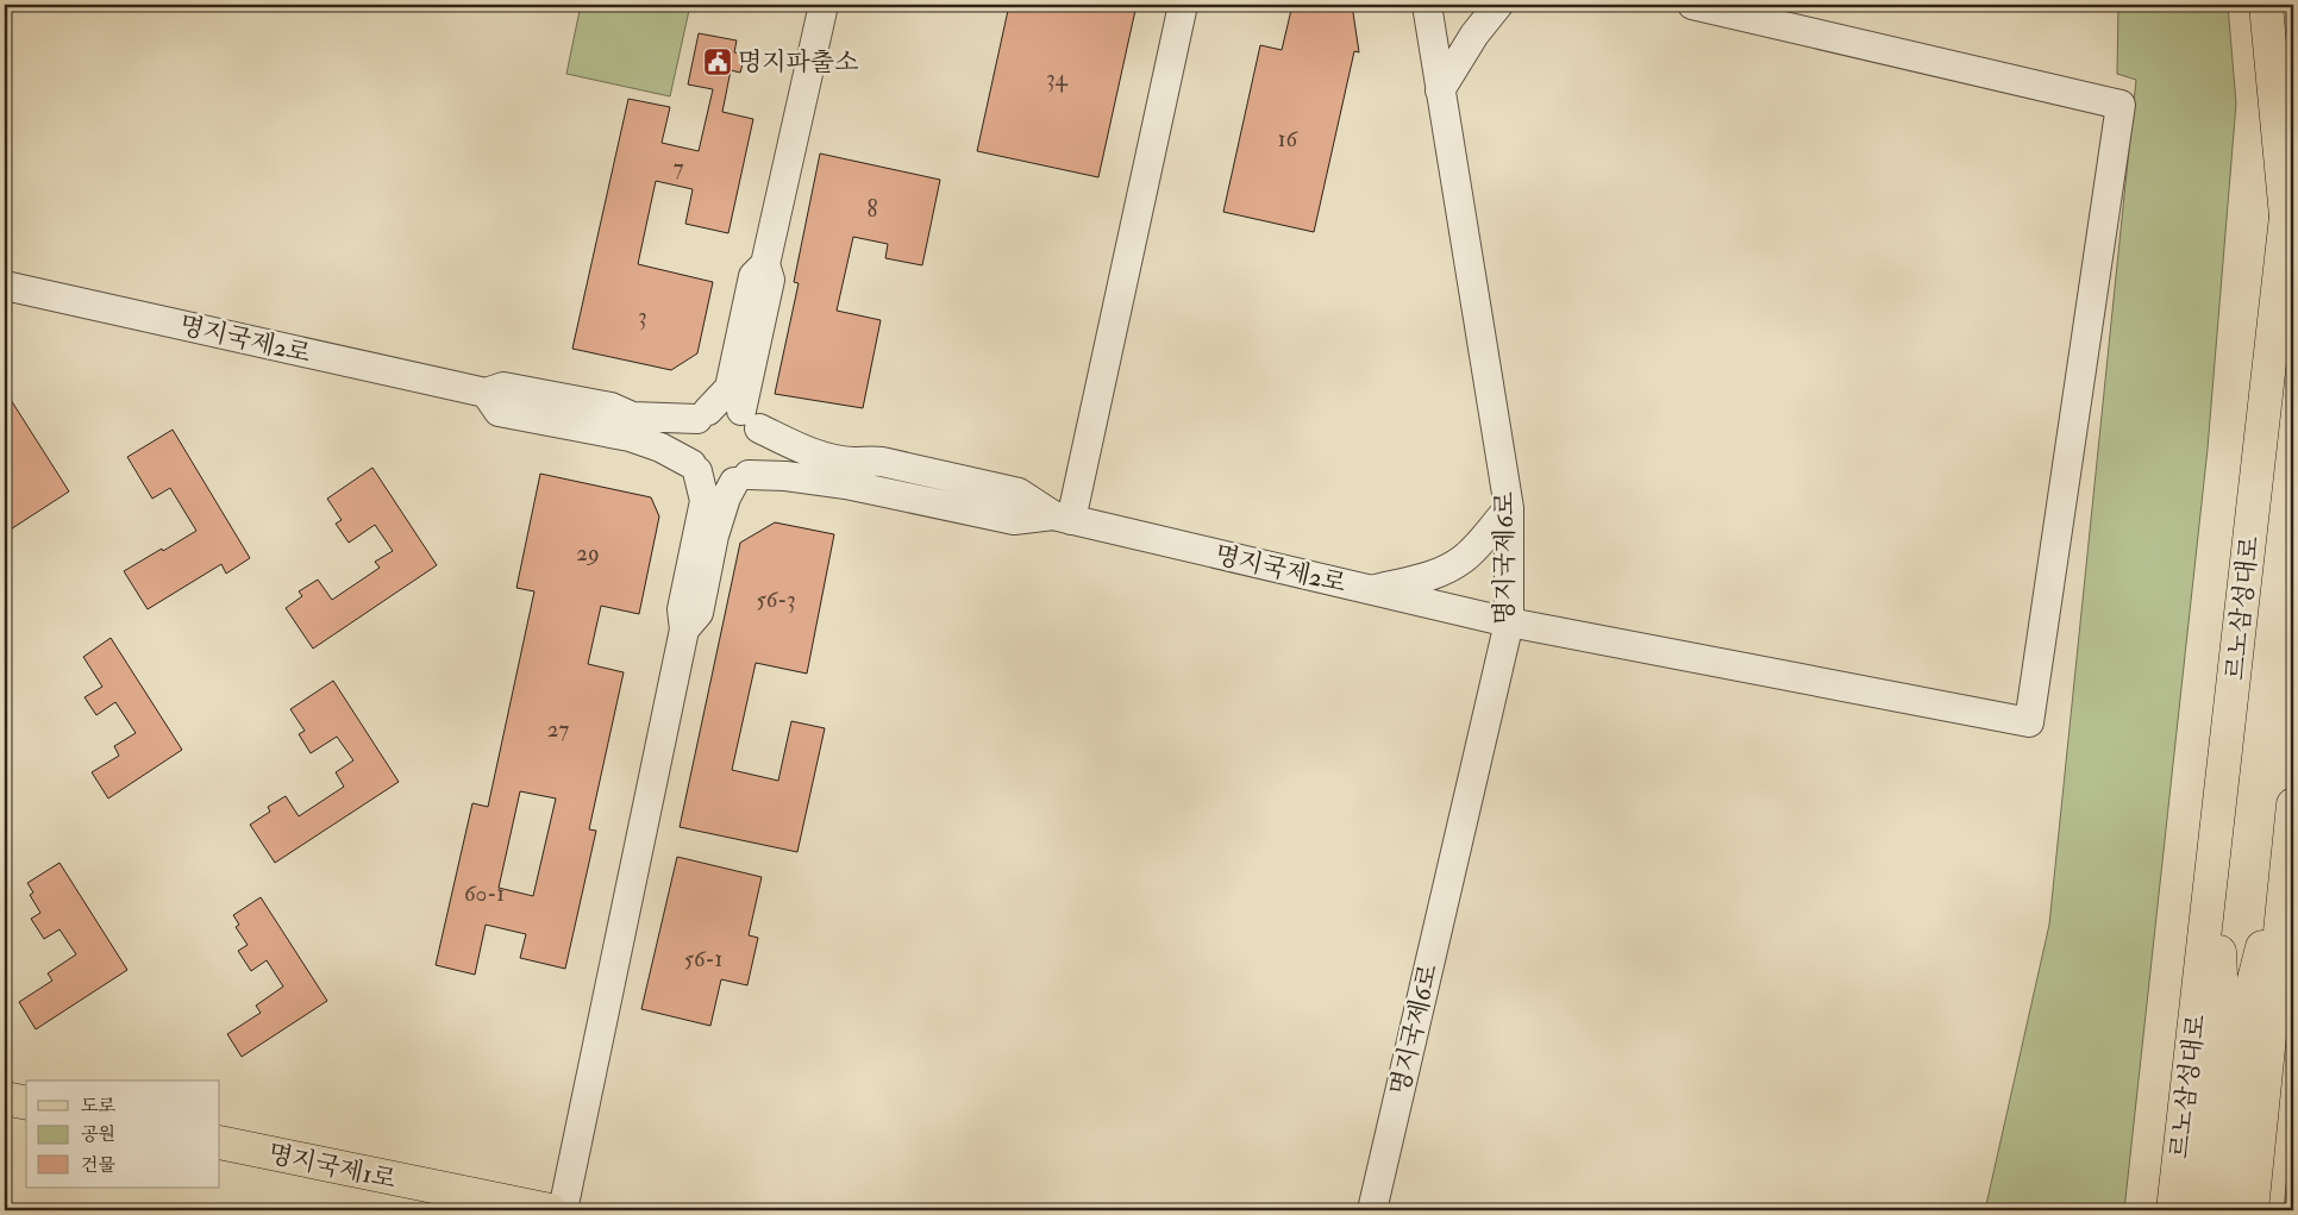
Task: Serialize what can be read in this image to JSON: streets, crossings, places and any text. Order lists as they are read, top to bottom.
{
  "streets": {
    "main road": ["르노삼성대로", "명지국제1로"],
    "street": ["명지국제2로", "명지국제6로"]
  },
  "crossings": [
    ["명지국제2로", "명지국제6로"]
  ],
  "places": {
    "public building": ["명지파출소"]
  },
  "house_numbers": [
    "34",
    "16",
    "7",
    "8",
    "3",
    "29",
    "56-3",
    "27",
    "60-1",
    "56-1"
  ],
  "legend": ["도로", "공원", "건물"]
}
